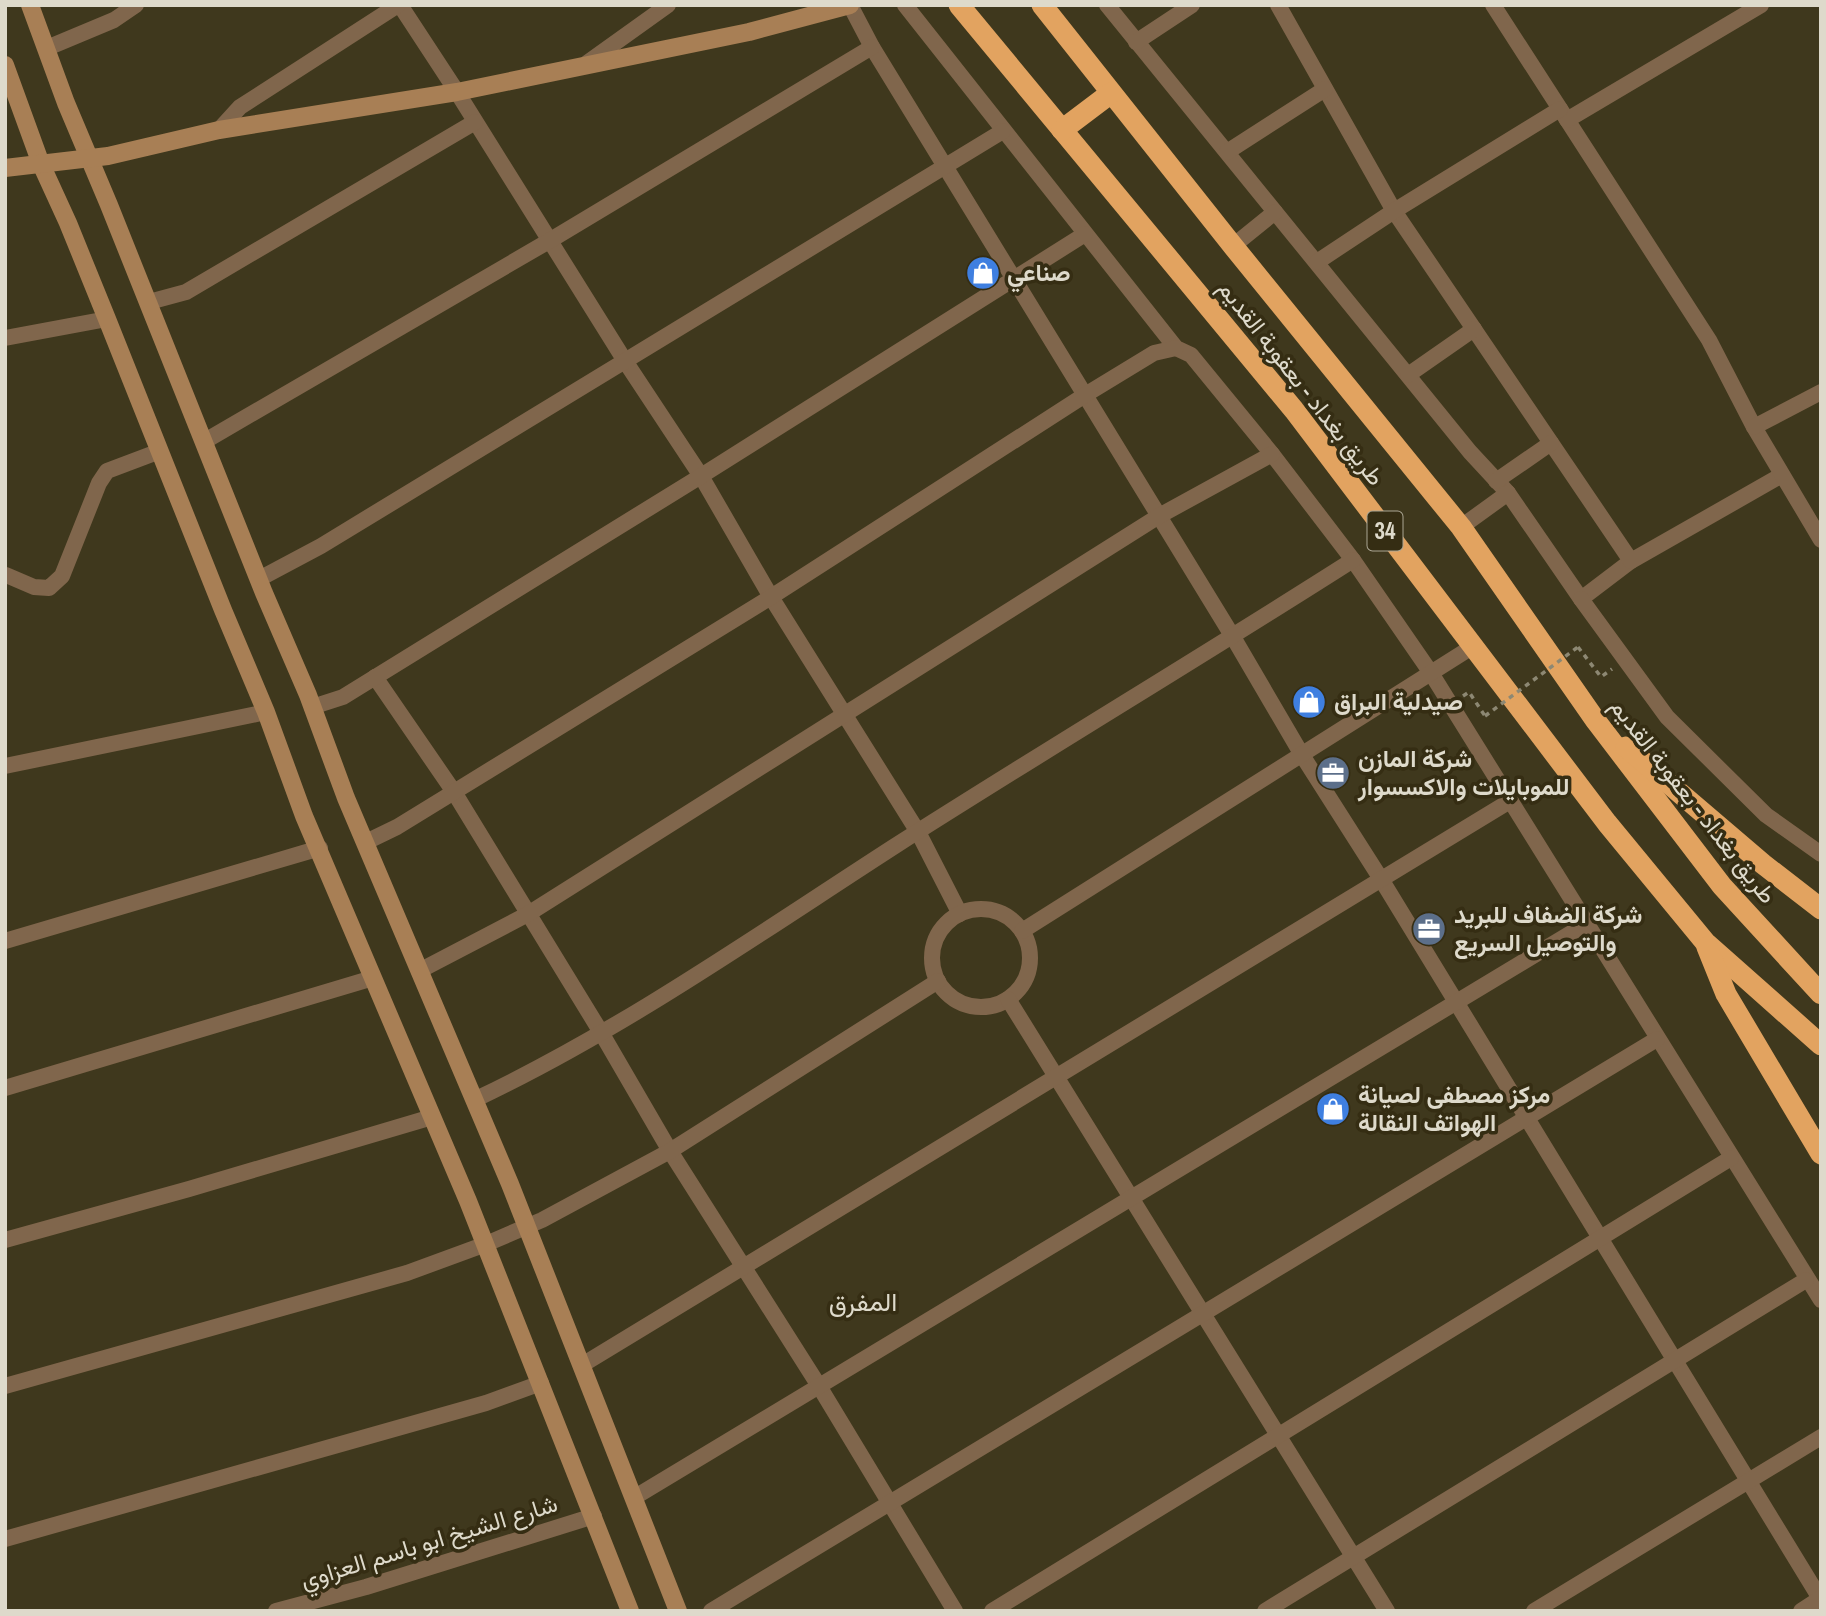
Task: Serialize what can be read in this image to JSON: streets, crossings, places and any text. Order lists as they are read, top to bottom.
{
  "streets": {
    "highway": ["طريق بغداد - بعقوبة القديم", "34"],
    "street": ["شارع الشيخ ابو باسم العزاوي"]
  },
  "districts": ["المفرق"],
  "places": {
    "shop": ["صناعي", "صيدلية البراق", "مركز مصطفى لصيانة الهواتف النقالة"],
    "office": ["شركة المازن للموبايلات والاكسسوار", "شركة الضفاف للبريد والتوصيل السريع"]
  }
}
